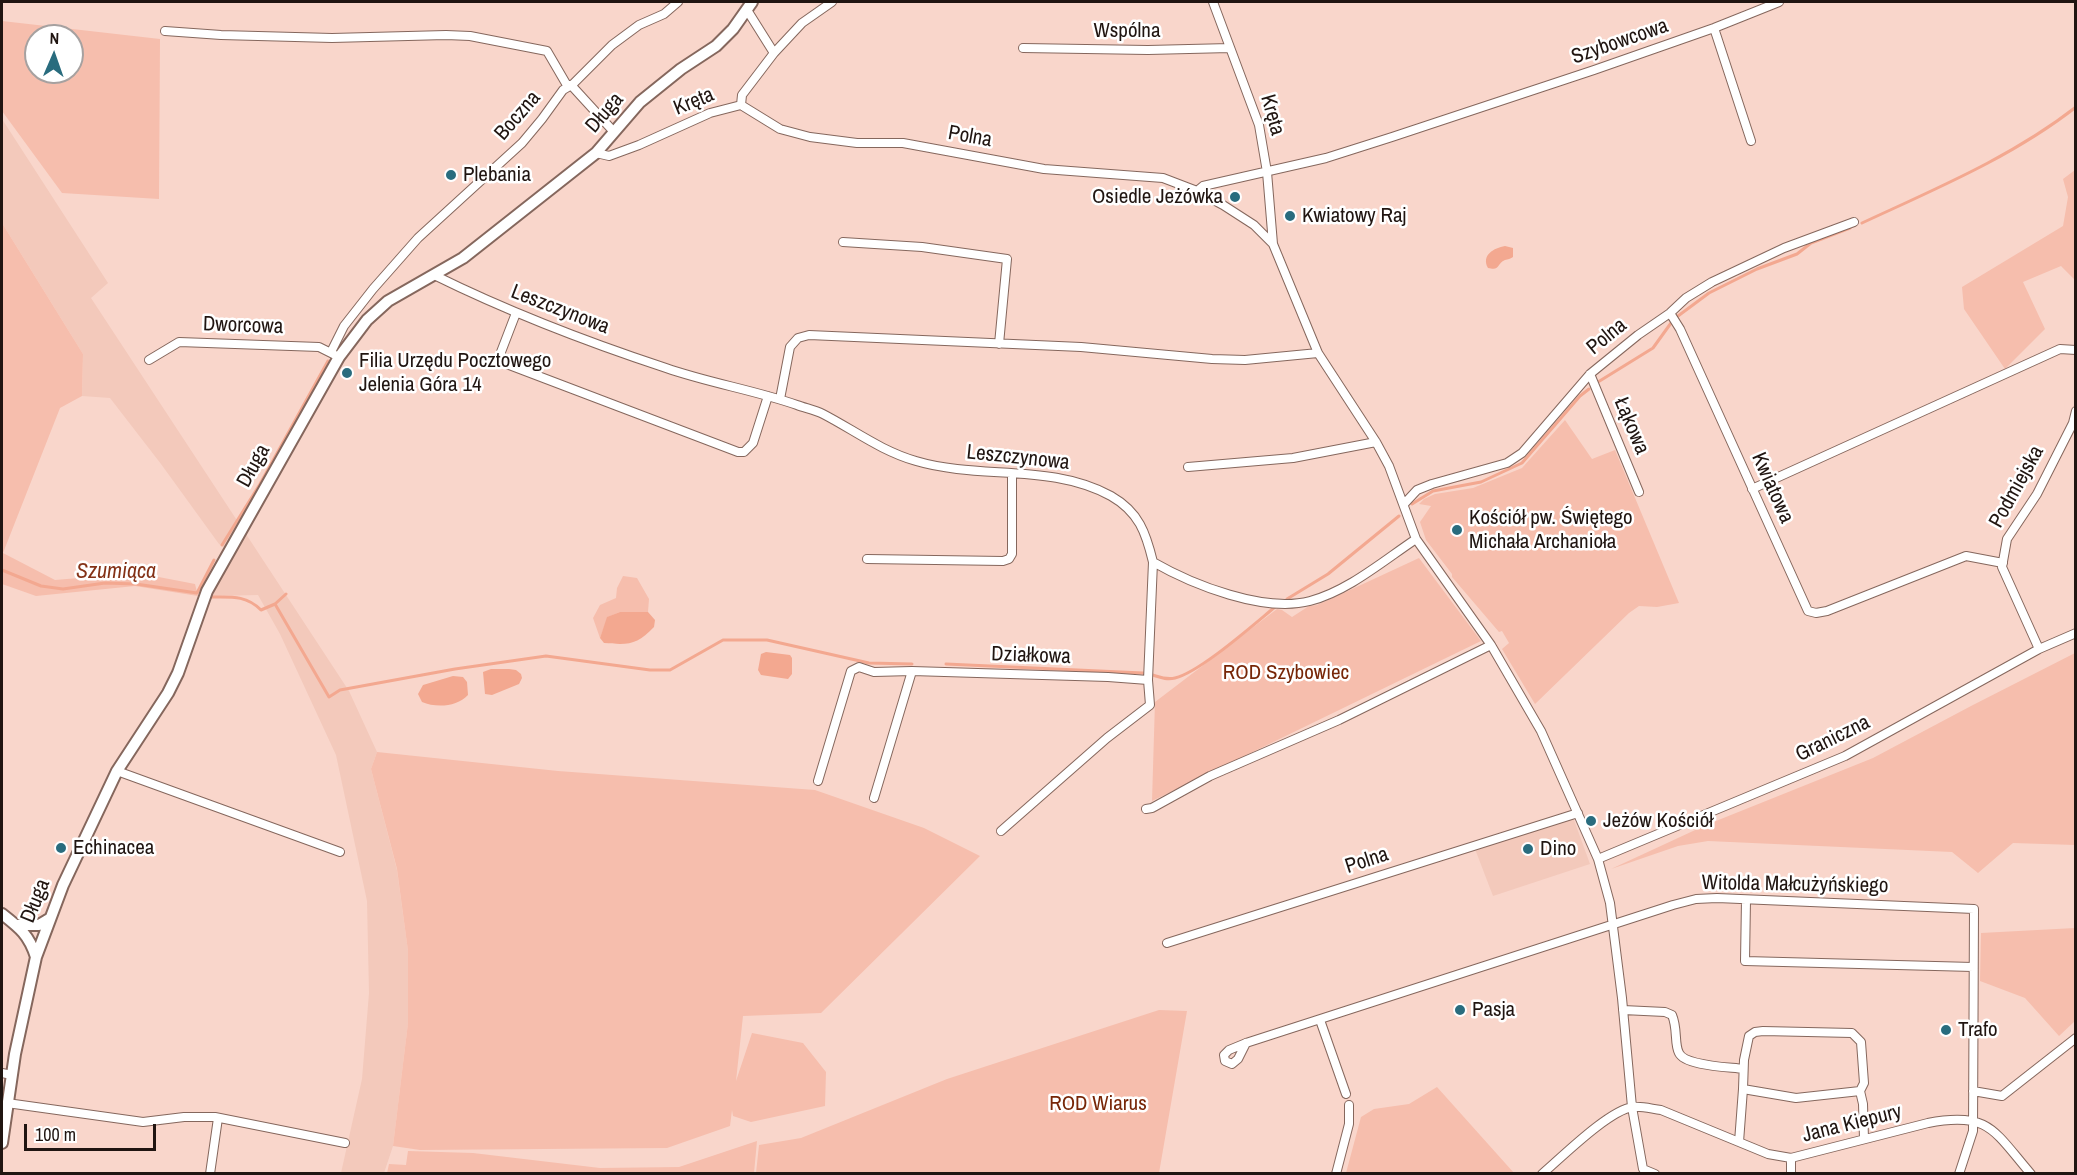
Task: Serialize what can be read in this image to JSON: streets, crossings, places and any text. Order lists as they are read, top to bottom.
{
  "streets": {
    "street": [
      "Wspólna",
      "Szybowcowa",
      "Kręta",
      "Długa",
      "Boczna",
      "Polna",
      "Leszczynowa",
      "Dworcowa",
      "Łąkowa",
      "Podmiejska",
      "Kwiatowa",
      "Działkowa",
      "Graniczna",
      "Witolda Małcużyńskiego",
      "Jana Kiepury"
    ]
  },
  "crossings": [
    ["Wspólna", "Kręta"],
    ["Szybowcowa", "Kręta"],
    ["Kręta", "Długa"],
    ["Kręta", "Polna"],
    ["Długa", "Boczna"],
    ["Długa", "Leszczynowa"],
    ["Długa", "Dworcowa"],
    ["Boczna", "Dworcowa"],
    ["Polna", "Łąkowa"],
    ["Polna", "Kwiatowa"],
    ["Polna", "Graniczna"],
    ["Polna", "Witolda Małcużyńskiego"],
    ["Podmiejska", "Kwiatowa"],
    ["Podmiejska", "Graniczna"],
    ["Witolda Małcużyńskiego", "Jana Kiepury"]
  ],
  "water": ["Szumiąca"],
  "parks": ["ROD Szybowiec", "ROD Wiarus"],
  "places": [
    "Plebania",
    "Osiedle Jeżówka",
    "Kwiatowy Raj",
    "Filia Urzędu Pocztowego Jelenia Góra 14",
    "Kościół pw. Świętego Michała Archanioła",
    "Jeżów Kościół",
    "Echinacea",
    "Dino",
    "Pasja",
    "Trafo"
  ],
  "scale_bar": "100 m",
  "north": "top"
}
